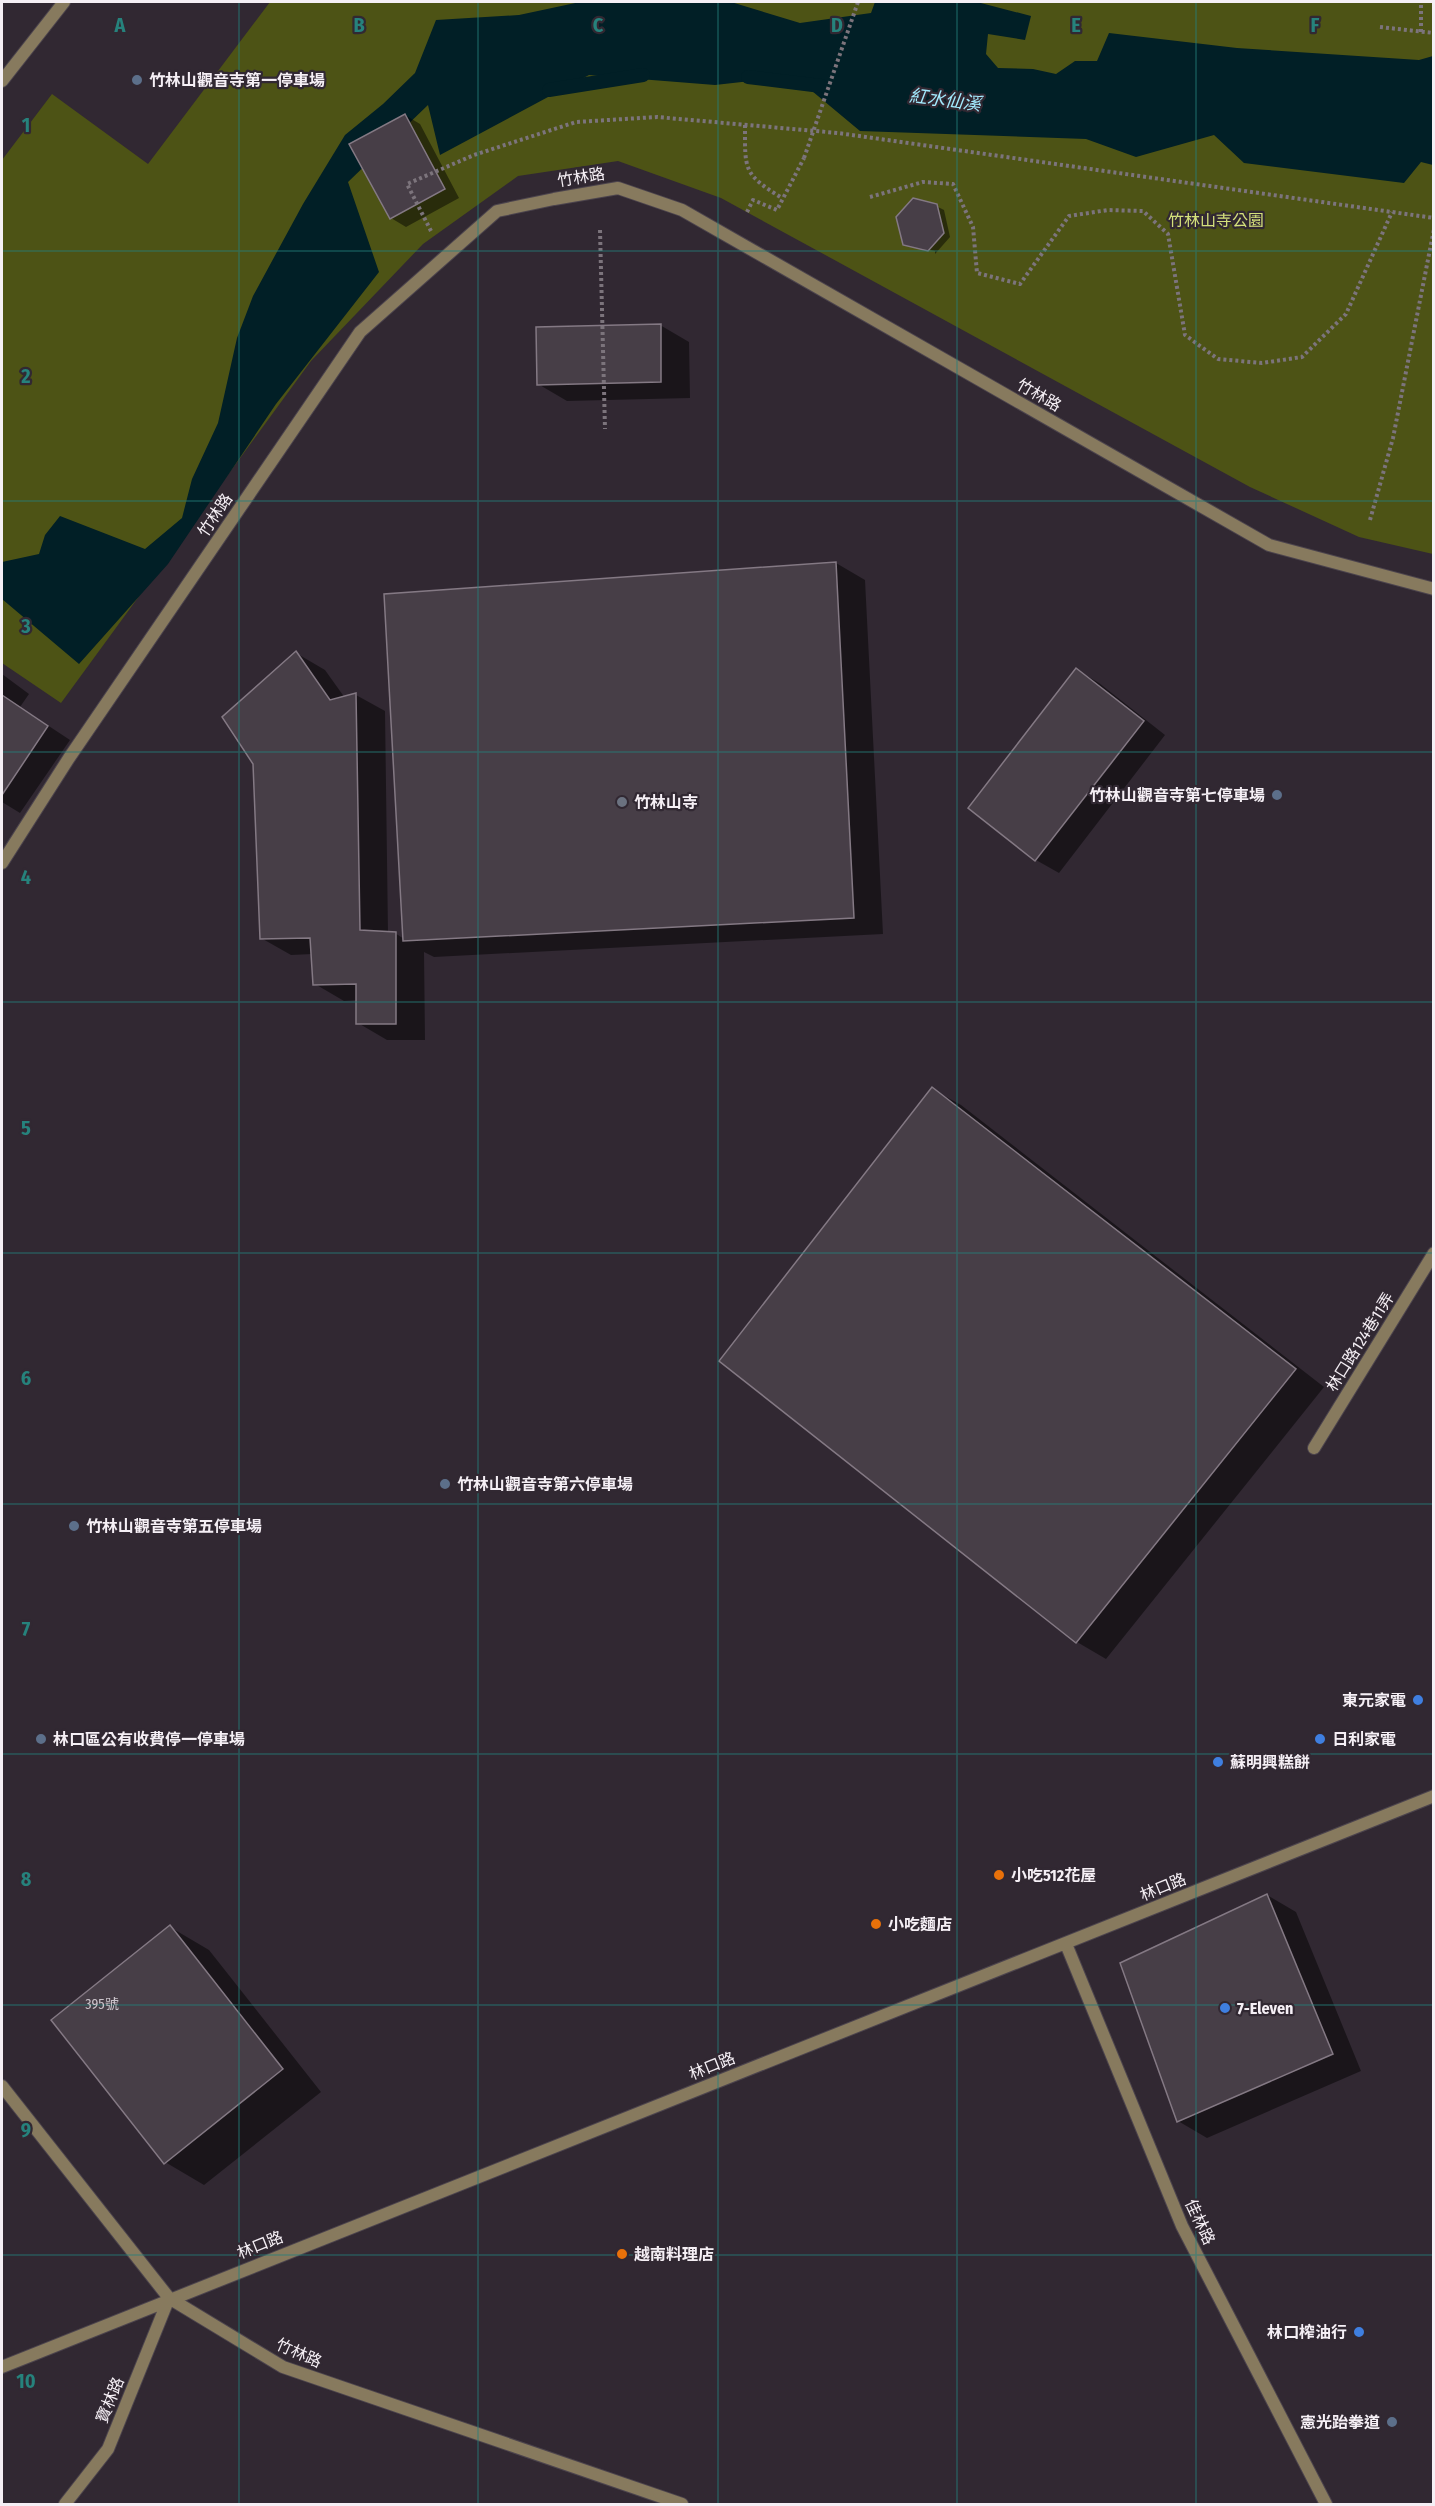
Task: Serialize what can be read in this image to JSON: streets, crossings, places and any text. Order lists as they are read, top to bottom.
{
  "streets": {
    "street": [
      "竹林路",
      "林口路124巷11弄",
      "林口路",
      "佳林路",
      "寶林路"
    ]
  },
  "crossings": [
    ["竹林路", "林口路"],
    ["竹林路", "寶林路"],
    ["林口路", "佳林路"],
    ["林口路", "寶林路"]
  ],
  "water": ["紅水仙溪"],
  "parks": ["竹林山寺公園"],
  "places": [
    "竹林山觀音寺第一停車場",
    "竹林山觀音寺第七停車場",
    "竹林山寺",
    "竹林山觀音寺第六停車場",
    "竹林山觀音寺第五停車場",
    "東元家電",
    "林口區公有收費停一停車場",
    "日利家電",
    "蘇明興糕餅",
    "小吃512花屋",
    "小吃麵店",
    "7-Eleven",
    "越南料理店",
    "林口榨油行",
    "憲光跆拳道"
  ],
  "house_numbers": ["395號"],
  "grid": {
    "columns": [
      "A",
      "B",
      "C",
      "D",
      "E",
      "F"
    ],
    "rows": [
      "1",
      "2",
      "3",
      "4",
      "5",
      "6",
      "7",
      "8",
      "9",
      "10"
    ]
  }
}
